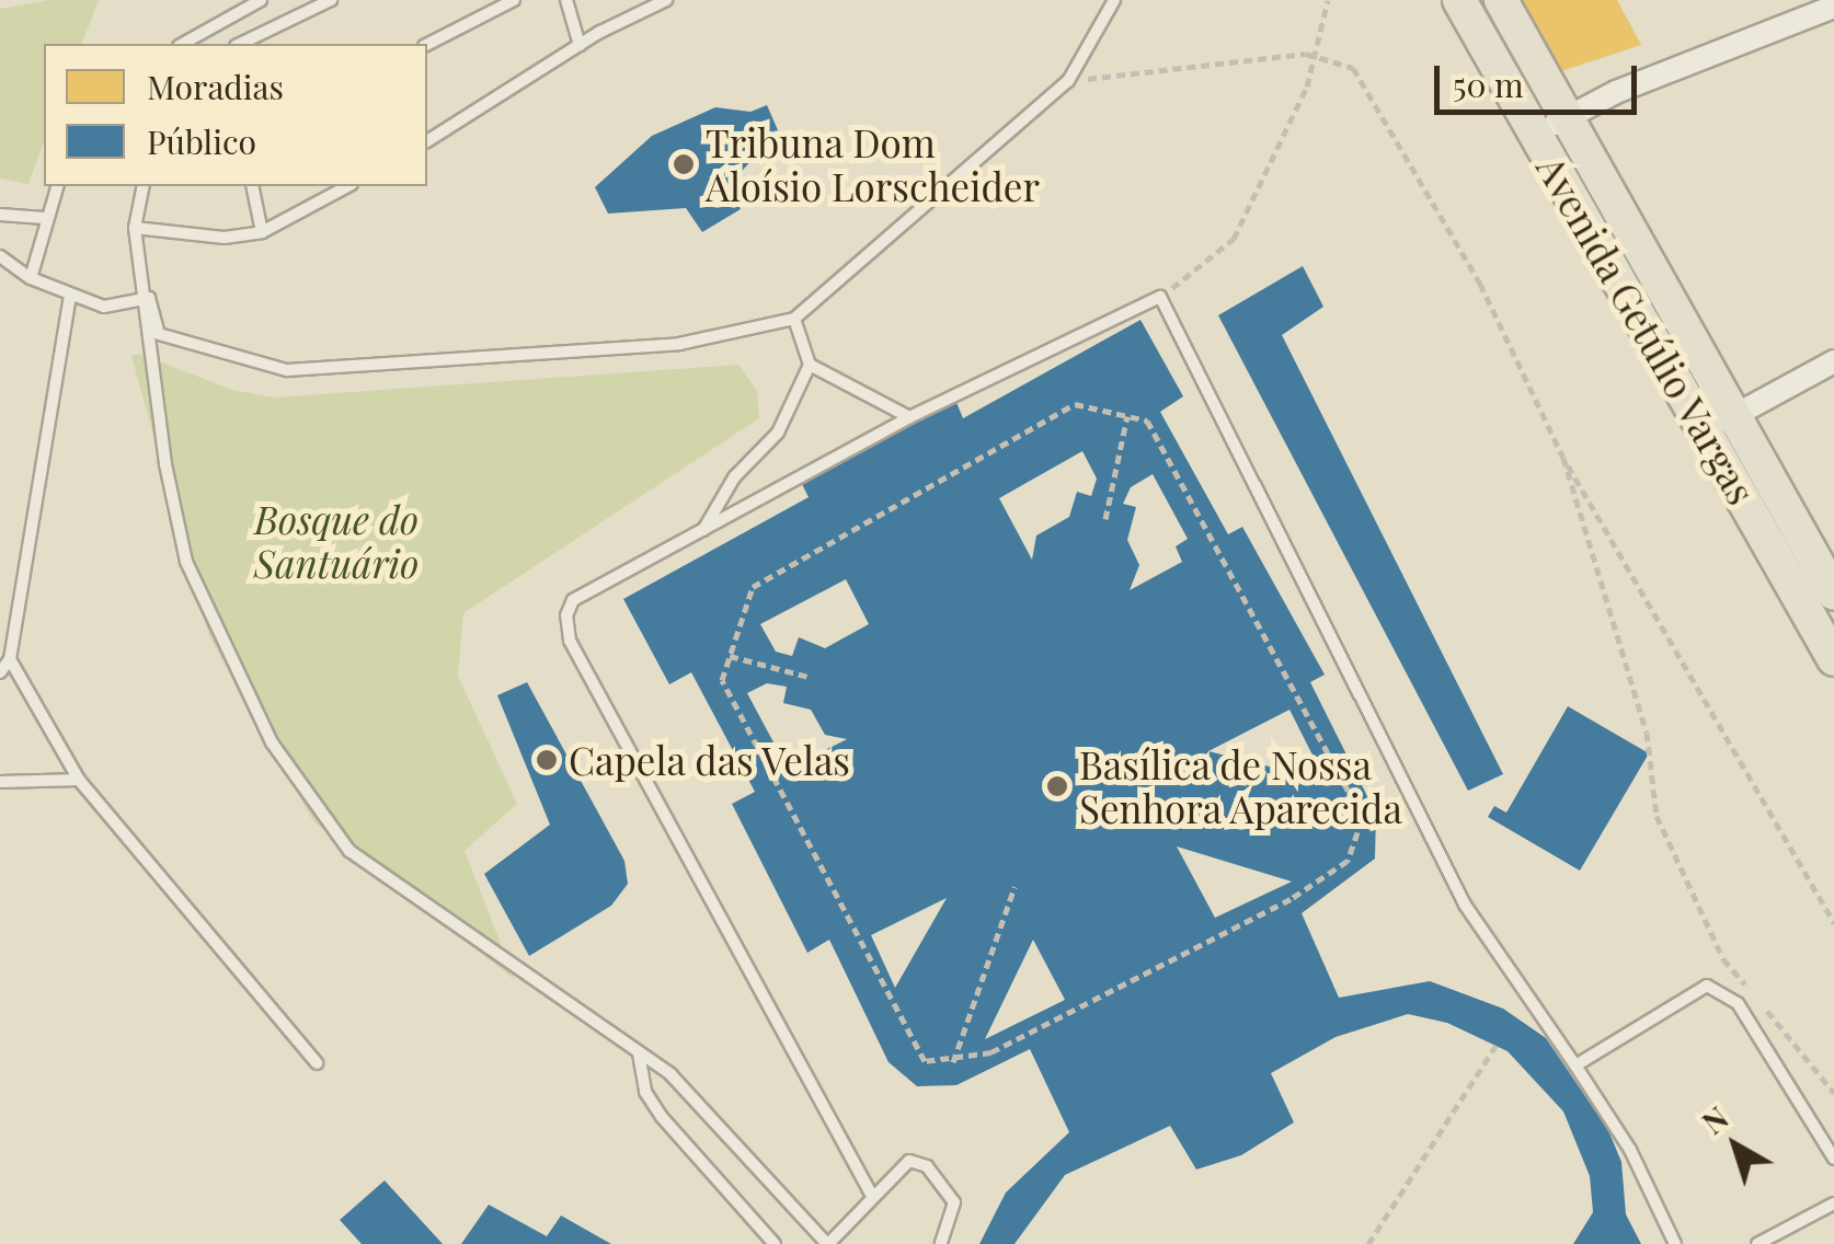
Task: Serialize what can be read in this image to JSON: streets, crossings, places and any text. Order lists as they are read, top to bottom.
{
  "streets": {
    "main road": ["Avenida Getúlio Vargas"]
  },
  "parks": ["Bosque do Santuário"],
  "places": ["Tribuna Dom Aloísio Lorscheider", "Capela das Velas", "Basílica de Nossa Senhora Aparecida"],
  "legend": ["Moradias", "Público"],
  "scale_bar": "50 m",
  "north": "top left"
}
